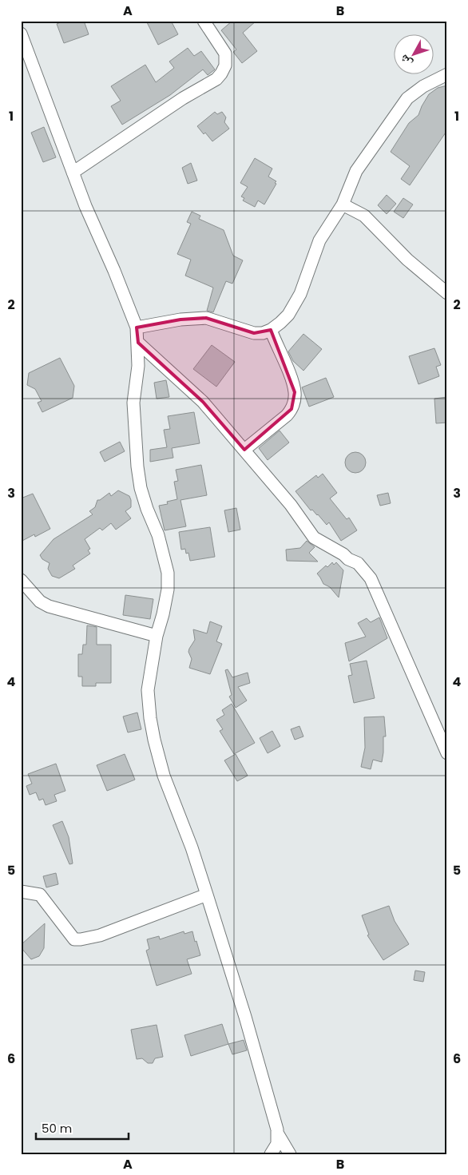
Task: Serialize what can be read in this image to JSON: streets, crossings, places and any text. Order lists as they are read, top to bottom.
{
  "scale_bar": "50 m",
  "north": "bottom left",
  "grid": {
    "columns": ["A", "B"],
    "rows": [
      "1",
      "2",
      "3",
      "4",
      "5",
      "6"
    ]
  }
}
